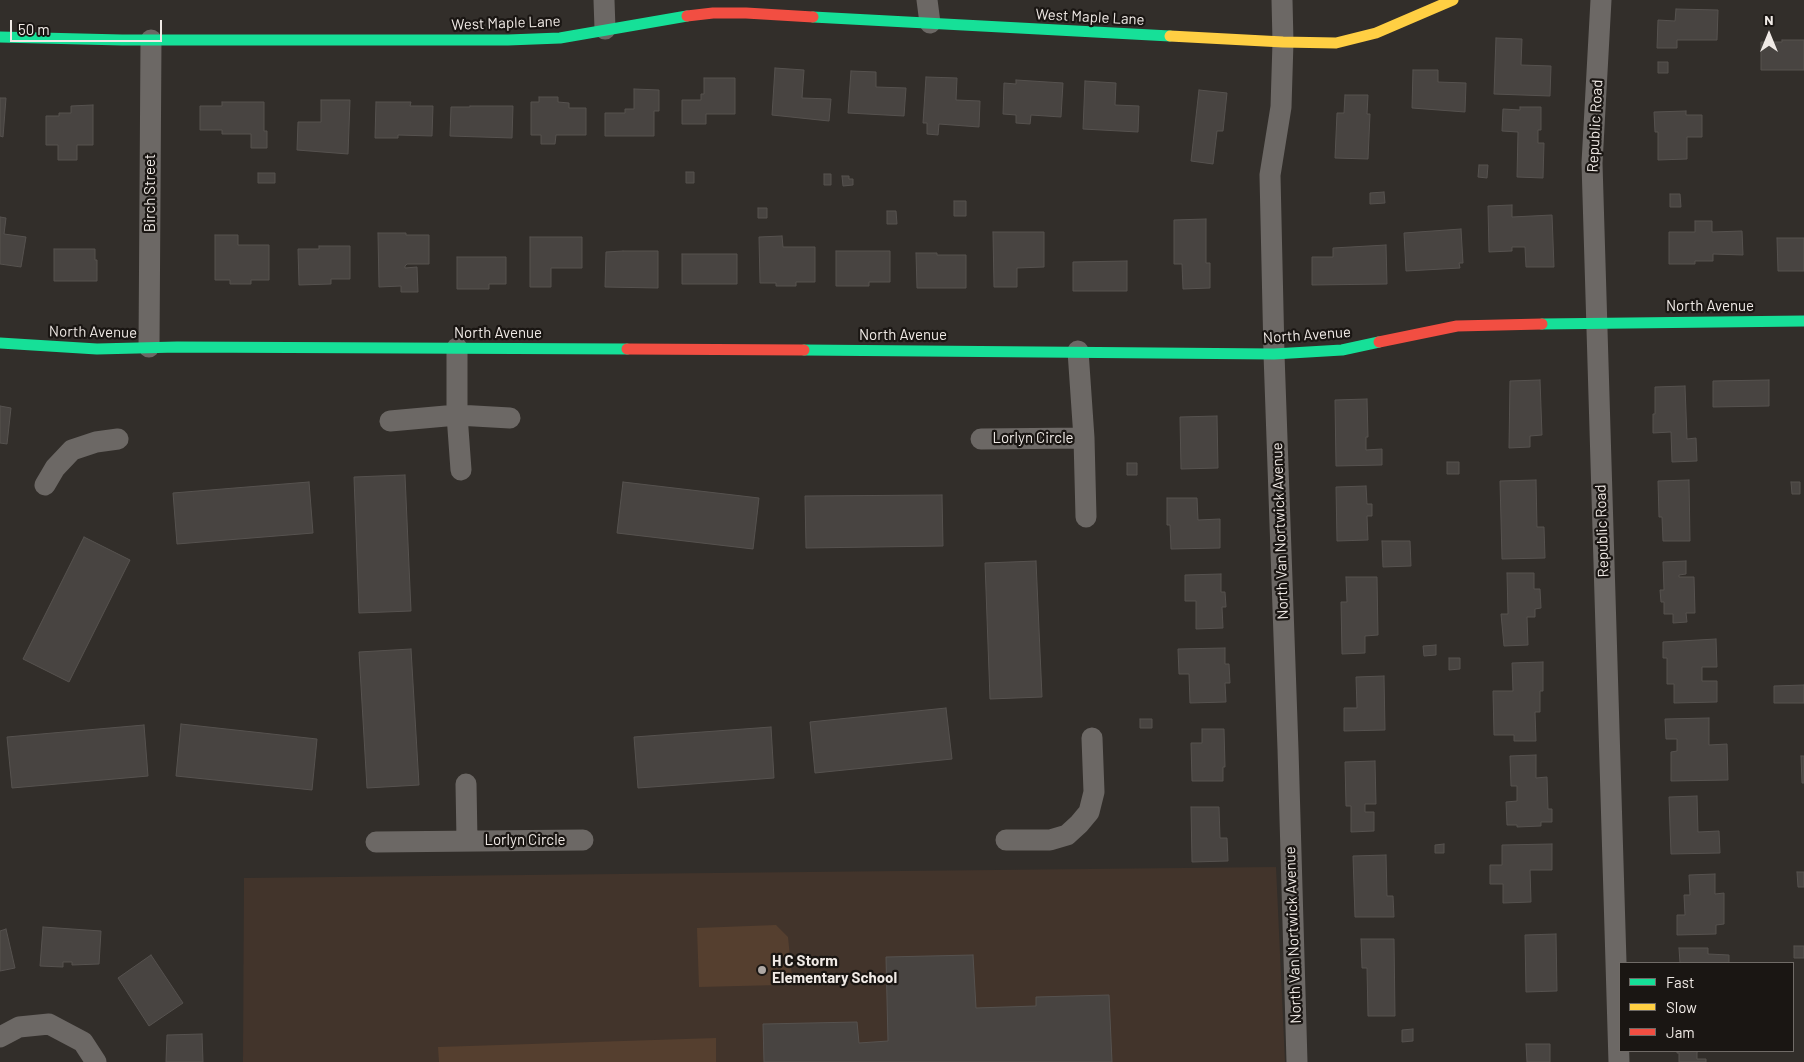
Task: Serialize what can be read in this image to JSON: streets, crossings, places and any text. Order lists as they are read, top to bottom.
{
  "streets": {
    "street": [
      "West Maple Lane",
      "Republic Road",
      "Birch Street",
      "North Avenue",
      "Lorlyn Circle",
      "North Van Nortwick Avenue"
    ]
  },
  "crossings": [
    ["West Maple Lane", "Birch Street"],
    ["West Maple Lane", "North Van Nortwick Avenue"],
    ["Republic Road", "North Avenue"],
    ["Birch Street", "North Avenue"],
    ["North Avenue", "Lorlyn Circle"],
    ["North Avenue", "North Van Nortwick Avenue"]
  ],
  "places": ["H C Storm Elementary School"],
  "legend": ["Fast", "Slow", "Jam"],
  "scale_bar": "50 m",
  "north": "top"
}
